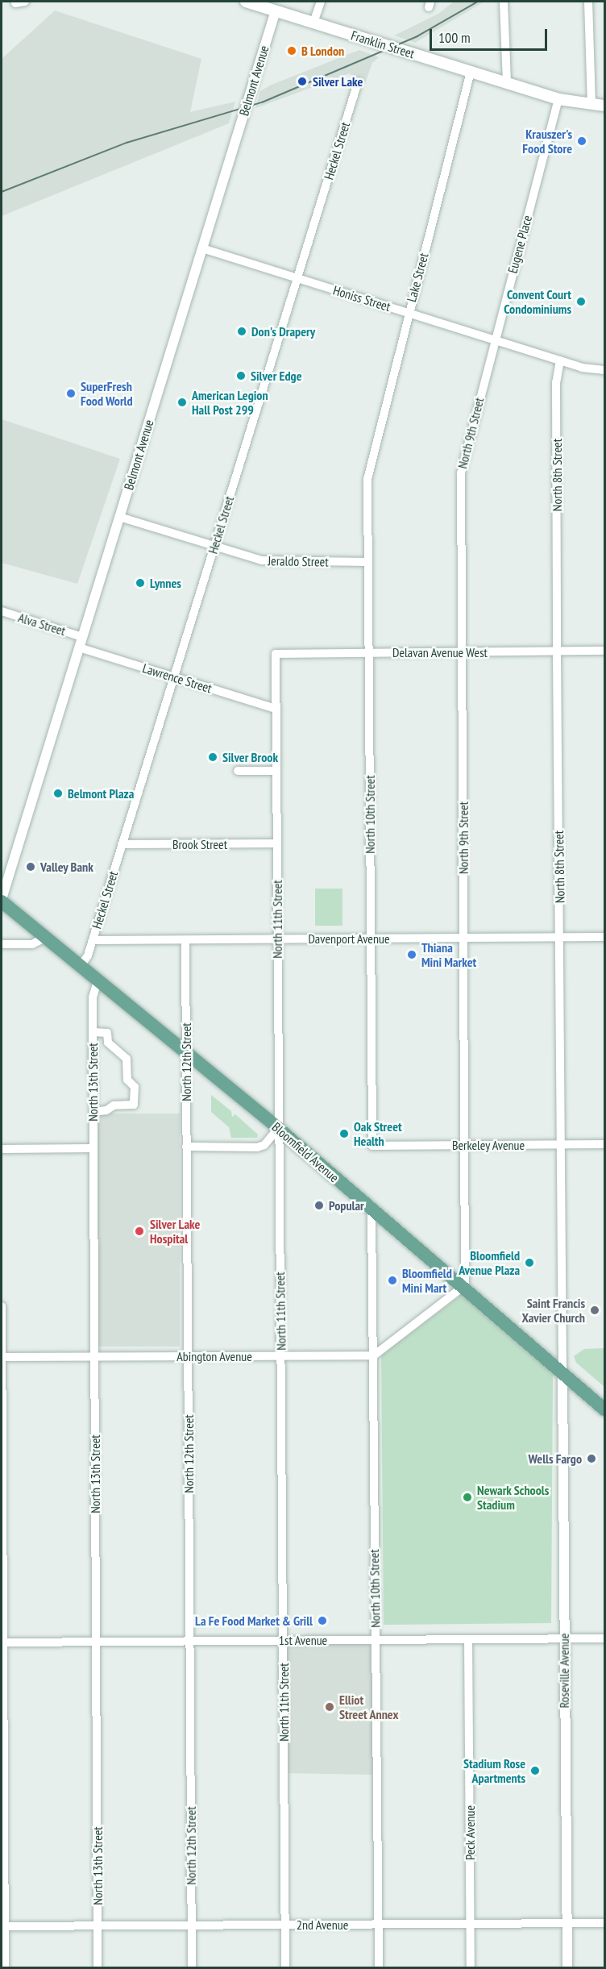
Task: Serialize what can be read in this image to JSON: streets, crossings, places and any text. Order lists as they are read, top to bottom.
{
  "streets": {
    "main road": ["Franklin Street", "Bloomfield Avenue"],
    "street": [
      "Belmont Avenue",
      "Heckel Street",
      "Eugene Place",
      "Lake Street",
      "Honiss Street",
      "North 9th Street",
      "North 8th Street",
      "Jeraldo Street",
      "Alva Street",
      "Delavan Avenue West",
      "Lawrence Street",
      "North 10th Street",
      "Brook Street",
      "North 11th Street",
      "Davenport Avenue",
      "North 12th Street",
      "North 13th Street",
      "Berkeley Avenue",
      "Abington Avenue",
      "1st Avenue",
      "Roseville Avenue",
      "Peck Avenue",
      "2nd Avenue"
    ]
  },
  "crossings": [
    ["Franklin Street", "Belmont Avenue"],
    ["Franklin Street", "Eugene Place"],
    ["Franklin Street", "Lake Street"],
    ["Belmont Avenue", "Honiss Street"],
    ["Belmont Avenue", "Jeraldo Street"],
    ["Belmont Avenue", "Alva Street"],
    ["Belmont Avenue", "Lawrence Street"],
    ["Belmont Avenue", "Bloomfield Avenue"],
    ["Heckel Street", "Honiss Street"],
    ["Heckel Street", "Jeraldo Street"],
    ["Heckel Street", "Lawrence Street"],
    ["Heckel Street", "Brook Street"],
    ["Heckel Street", "Davenport Avenue"],
    ["Heckel Street", "Bloomfield Avenue"],
    ["Eugene Place", "Honiss Street"],
    ["Eugene Place", "North 9th Street"],
    ["Lake Street", "Honiss Street"],
    ["Lake Street", "North 10th Street"],
    ["Honiss Street", "North 8th Street"],
    ["North 9th Street", "Delavan Avenue West"],
    ["North 9th Street", "Davenport Avenue"],
    ["North 9th Street", "Berkeley Avenue"],
    ["North 9th Street", "Bloomfield Avenue"],
    ["North 9th Street", "Abington Avenue"],
    ["North 8th Street", "Delavan Avenue West"],
    ["North 8th Street", "Davenport Avenue"],
    ["North 8th Street", "Berkeley Avenue"],
    ["North 8th Street", "Bloomfield Avenue"],
    ["North 8th Street", "Roseville Avenue"],
    ["Jeraldo Street", "North 10th Street"],
    ["Delavan Avenue West", "North 10th Street"],
    ["Delavan Avenue West", "North 11th Street"],
    ["Lawrence Street", "North 11th Street"],
    ["North 10th Street", "Davenport Avenue"],
    ["North 10th Street", "Berkeley Avenue"],
    ["North 10th Street", "Bloomfield Avenue"],
    ["North 10th Street", "Abington Avenue"],
    ["North 10th Street", "1st Avenue"],
    ["North 10th Street", "2nd Avenue"],
    ["Brook Street", "North 11th Street"],
    ["North 11th Street", "Davenport Avenue"],
    ["North 11th Street", "Bloomfield Avenue"],
    ["North 11th Street", "Abington Avenue"],
    ["North 11th Street", "1st Avenue"],
    ["North 11th Street", "2nd Avenue"],
    ["Davenport Avenue", "North 12th Street"],
    ["North 12th Street", "Bloomfield Avenue"],
    ["North 12th Street", "Abington Avenue"],
    ["North 12th Street", "1st Avenue"],
    ["North 12th Street", "2nd Avenue"],
    ["North 13th Street", "Bloomfield Avenue"],
    ["North 13th Street", "Abington Avenue"],
    ["North 13th Street", "1st Avenue"],
    ["North 13th Street", "2nd Avenue"],
    ["Bloomfield Avenue", "Abington Avenue"],
    ["Bloomfield Avenue", "Roseville Avenue"],
    ["1st Avenue", "Roseville Avenue"],
    ["1st Avenue", "Peck Avenue"],
    ["Roseville Avenue", "2nd Avenue"],
    ["Peck Avenue", "2nd Avenue"]
  ],
  "places": [
    "B London",
    "Silver Lake",
    "Krauszer's Food Store",
    "Convent Court Condominiums",
    "Don's Drapery",
    "Silver Edge",
    "SuperFresh Food World",
    "American Legion Hall Post 299",
    "Lynnes",
    "Silver Brook",
    "Belmont Plaza",
    "Valley Bank",
    "Thiana Mini Market",
    "Oak Street Health",
    "Popular",
    "Silver Lake Hospital",
    "Bloomfield Avenue Plaza",
    "Bloomfield Mini Mart",
    "Saint Francis Xavier Church",
    "Wells Fargo",
    "Newark Schools Stadium",
    "La Fe Food Market & Grill",
    "Elliot Street Annex",
    "Stadium Rose Apartments"
  ],
  "scale_bar": "100 m"
}
